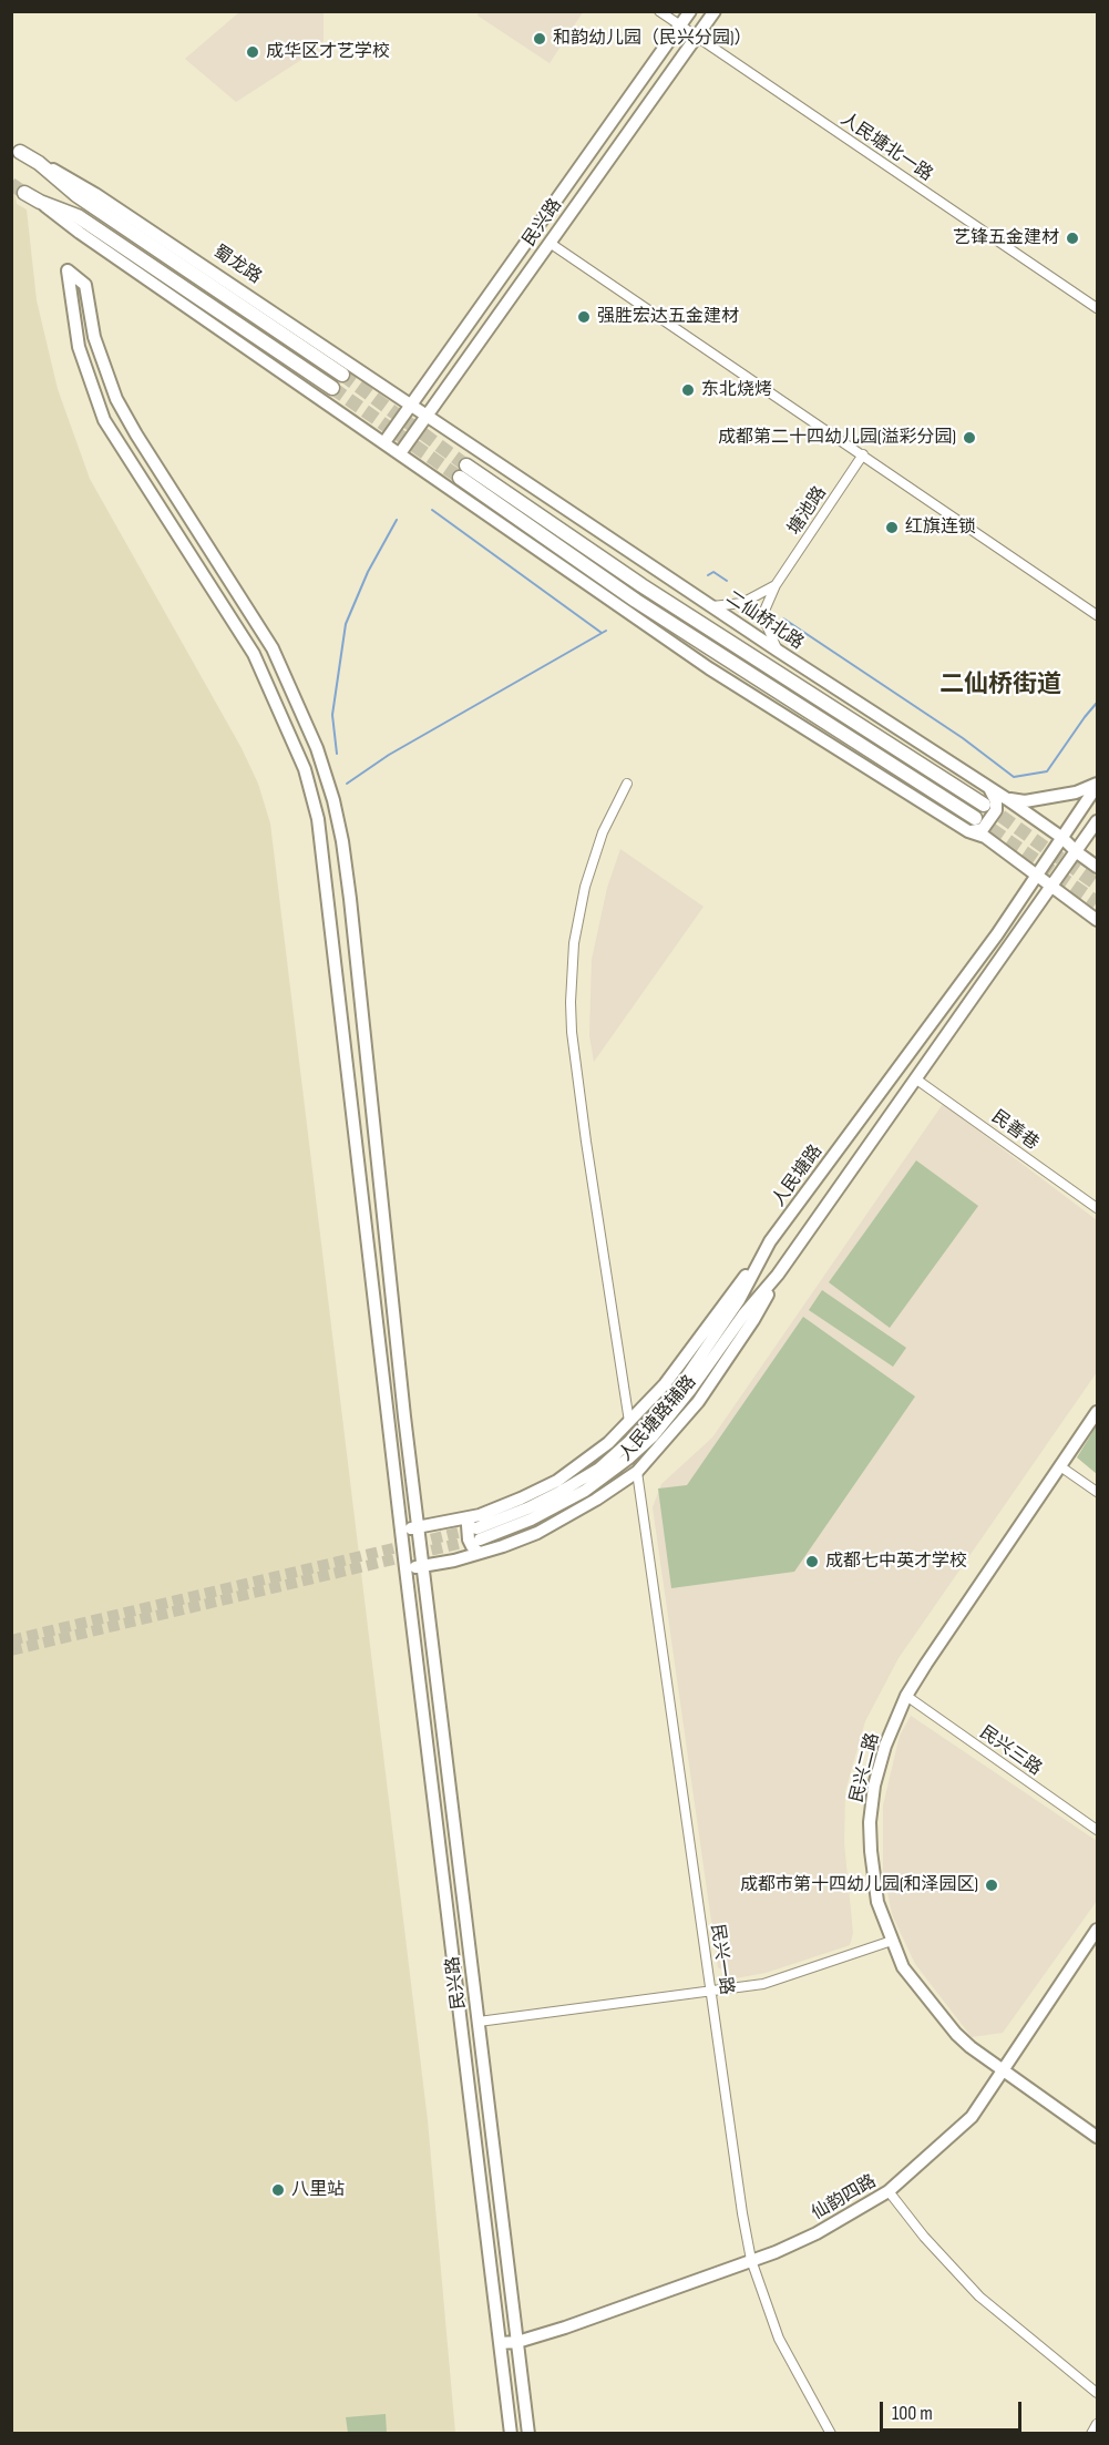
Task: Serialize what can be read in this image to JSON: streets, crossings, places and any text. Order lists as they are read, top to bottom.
{
  "streets": {
    "main road": ["蜀龙路"],
    "street": [
      "人民塘北一路",
      "民兴路",
      "塘池路",
      "二仙桥北路",
      "民善巷",
      "人民塘路",
      "人民塘路辅路",
      "民兴三路",
      "民兴二路",
      "民兴一路",
      "仙韵四路"
    ]
  },
  "crossings": [
    ["人民塘北一路", "民兴路"],
    ["民兴路", "蜀龙路"],
    ["民兴路", "二仙桥北路"],
    ["民兴路", "人民塘路辅路"],
    ["民兴路", "仙韵四路"],
    ["蜀龙路", "二仙桥北路"],
    ["二仙桥北路", "人民塘路"],
    ["人民塘路", "人民塘路辅路"],
    ["人民塘路辅路", "民兴一路"],
    ["民兴三路", "民兴二路"],
    ["民兴二路", "仙韵四路"],
    ["民兴一路", "仙韵四路"]
  ],
  "districts": ["二仙桥街道"],
  "places": [
    "和韵幼儿园（民兴分园)）",
    "成华区才艺学校",
    "艺锋五金建材",
    "强胜宏达五金建材",
    "东北烧烤",
    "成都第二十四幼儿园(溢彩分园)",
    "红旗连锁",
    "成都七中英才学校",
    "成都市第十四幼儿园(和泽园区)",
    "八里站"
  ],
  "scale_bar": "100 m"
}
